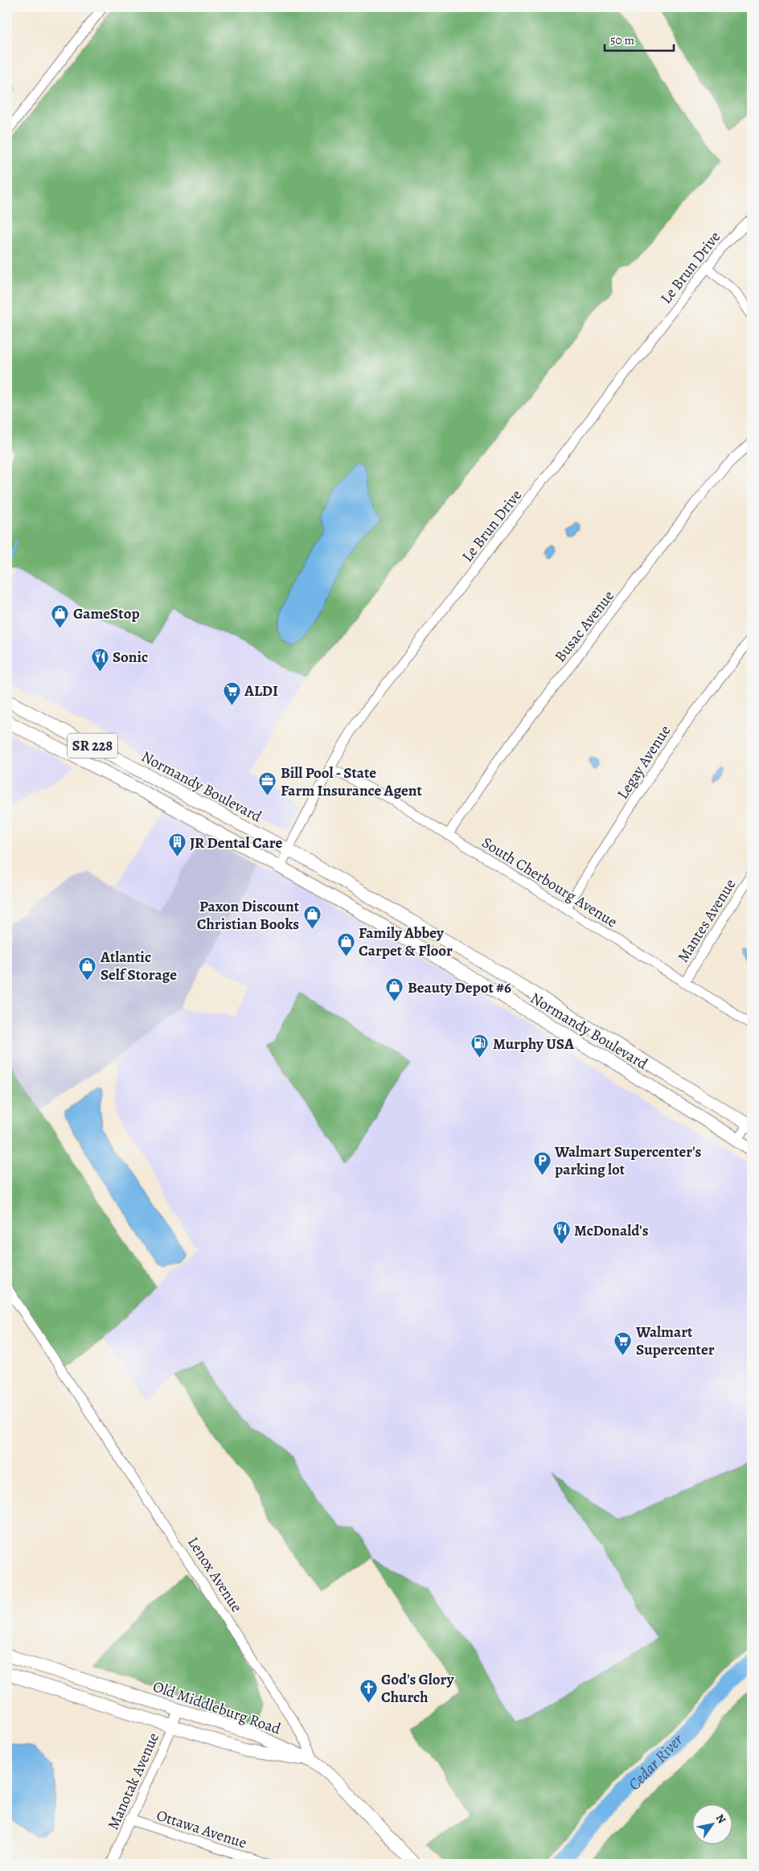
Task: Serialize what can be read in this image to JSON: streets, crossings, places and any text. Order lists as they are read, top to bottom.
{
  "streets": {
    "main road": [
      "SR 228",
      "Normandy Boulevard",
      "Lenox Avenue",
      "Old Middleburg Road"
    ],
    "street": [
      "Le Brun Drive",
      "Busac Avenue",
      "Legay Avenue",
      "South Cherbourg Avenue",
      "Mantes Avenue",
      "Manotak Avenue",
      "Ottawa Avenue"
    ]
  },
  "crossings": [
    ["Le Brun Drive", "Normandy Boulevard"],
    ["Le Brun Drive", "South Cherbourg Avenue"],
    ["Busac Avenue", "South Cherbourg Avenue"],
    ["Legay Avenue", "South Cherbourg Avenue"],
    ["South Cherbourg Avenue", "Mantes Avenue"],
    ["Lenox Avenue", "Old Middleburg Road"],
    ["Old Middleburg Road", "Manotak Avenue"],
    ["Manotak Avenue", "Ottawa Avenue"]
  ],
  "water": ["Cedar River"],
  "places": {
    "shop": [
      "GameStop",
      "Paxon Discount Christian Books",
      "Family Abbey Carpet & Floor",
      "Atlantic Self Storage",
      "Beauty Depot #6"
    ],
    "restaurant": ["Sonic", "McDonald's"],
    "supermarket": ["ALDI", "Walmart Supercenter"],
    "office": ["Bill Pool - State Farm Insurance Agent"],
    "building": ["JR Dental Care"],
    "fuel station": ["Murphy USA"],
    "parking": ["Walmart Supercenter's parking lot"],
    "church": ["God's Glory Church"]
  },
  "scale_bar": "50 m",
  "north": "top right"
}
